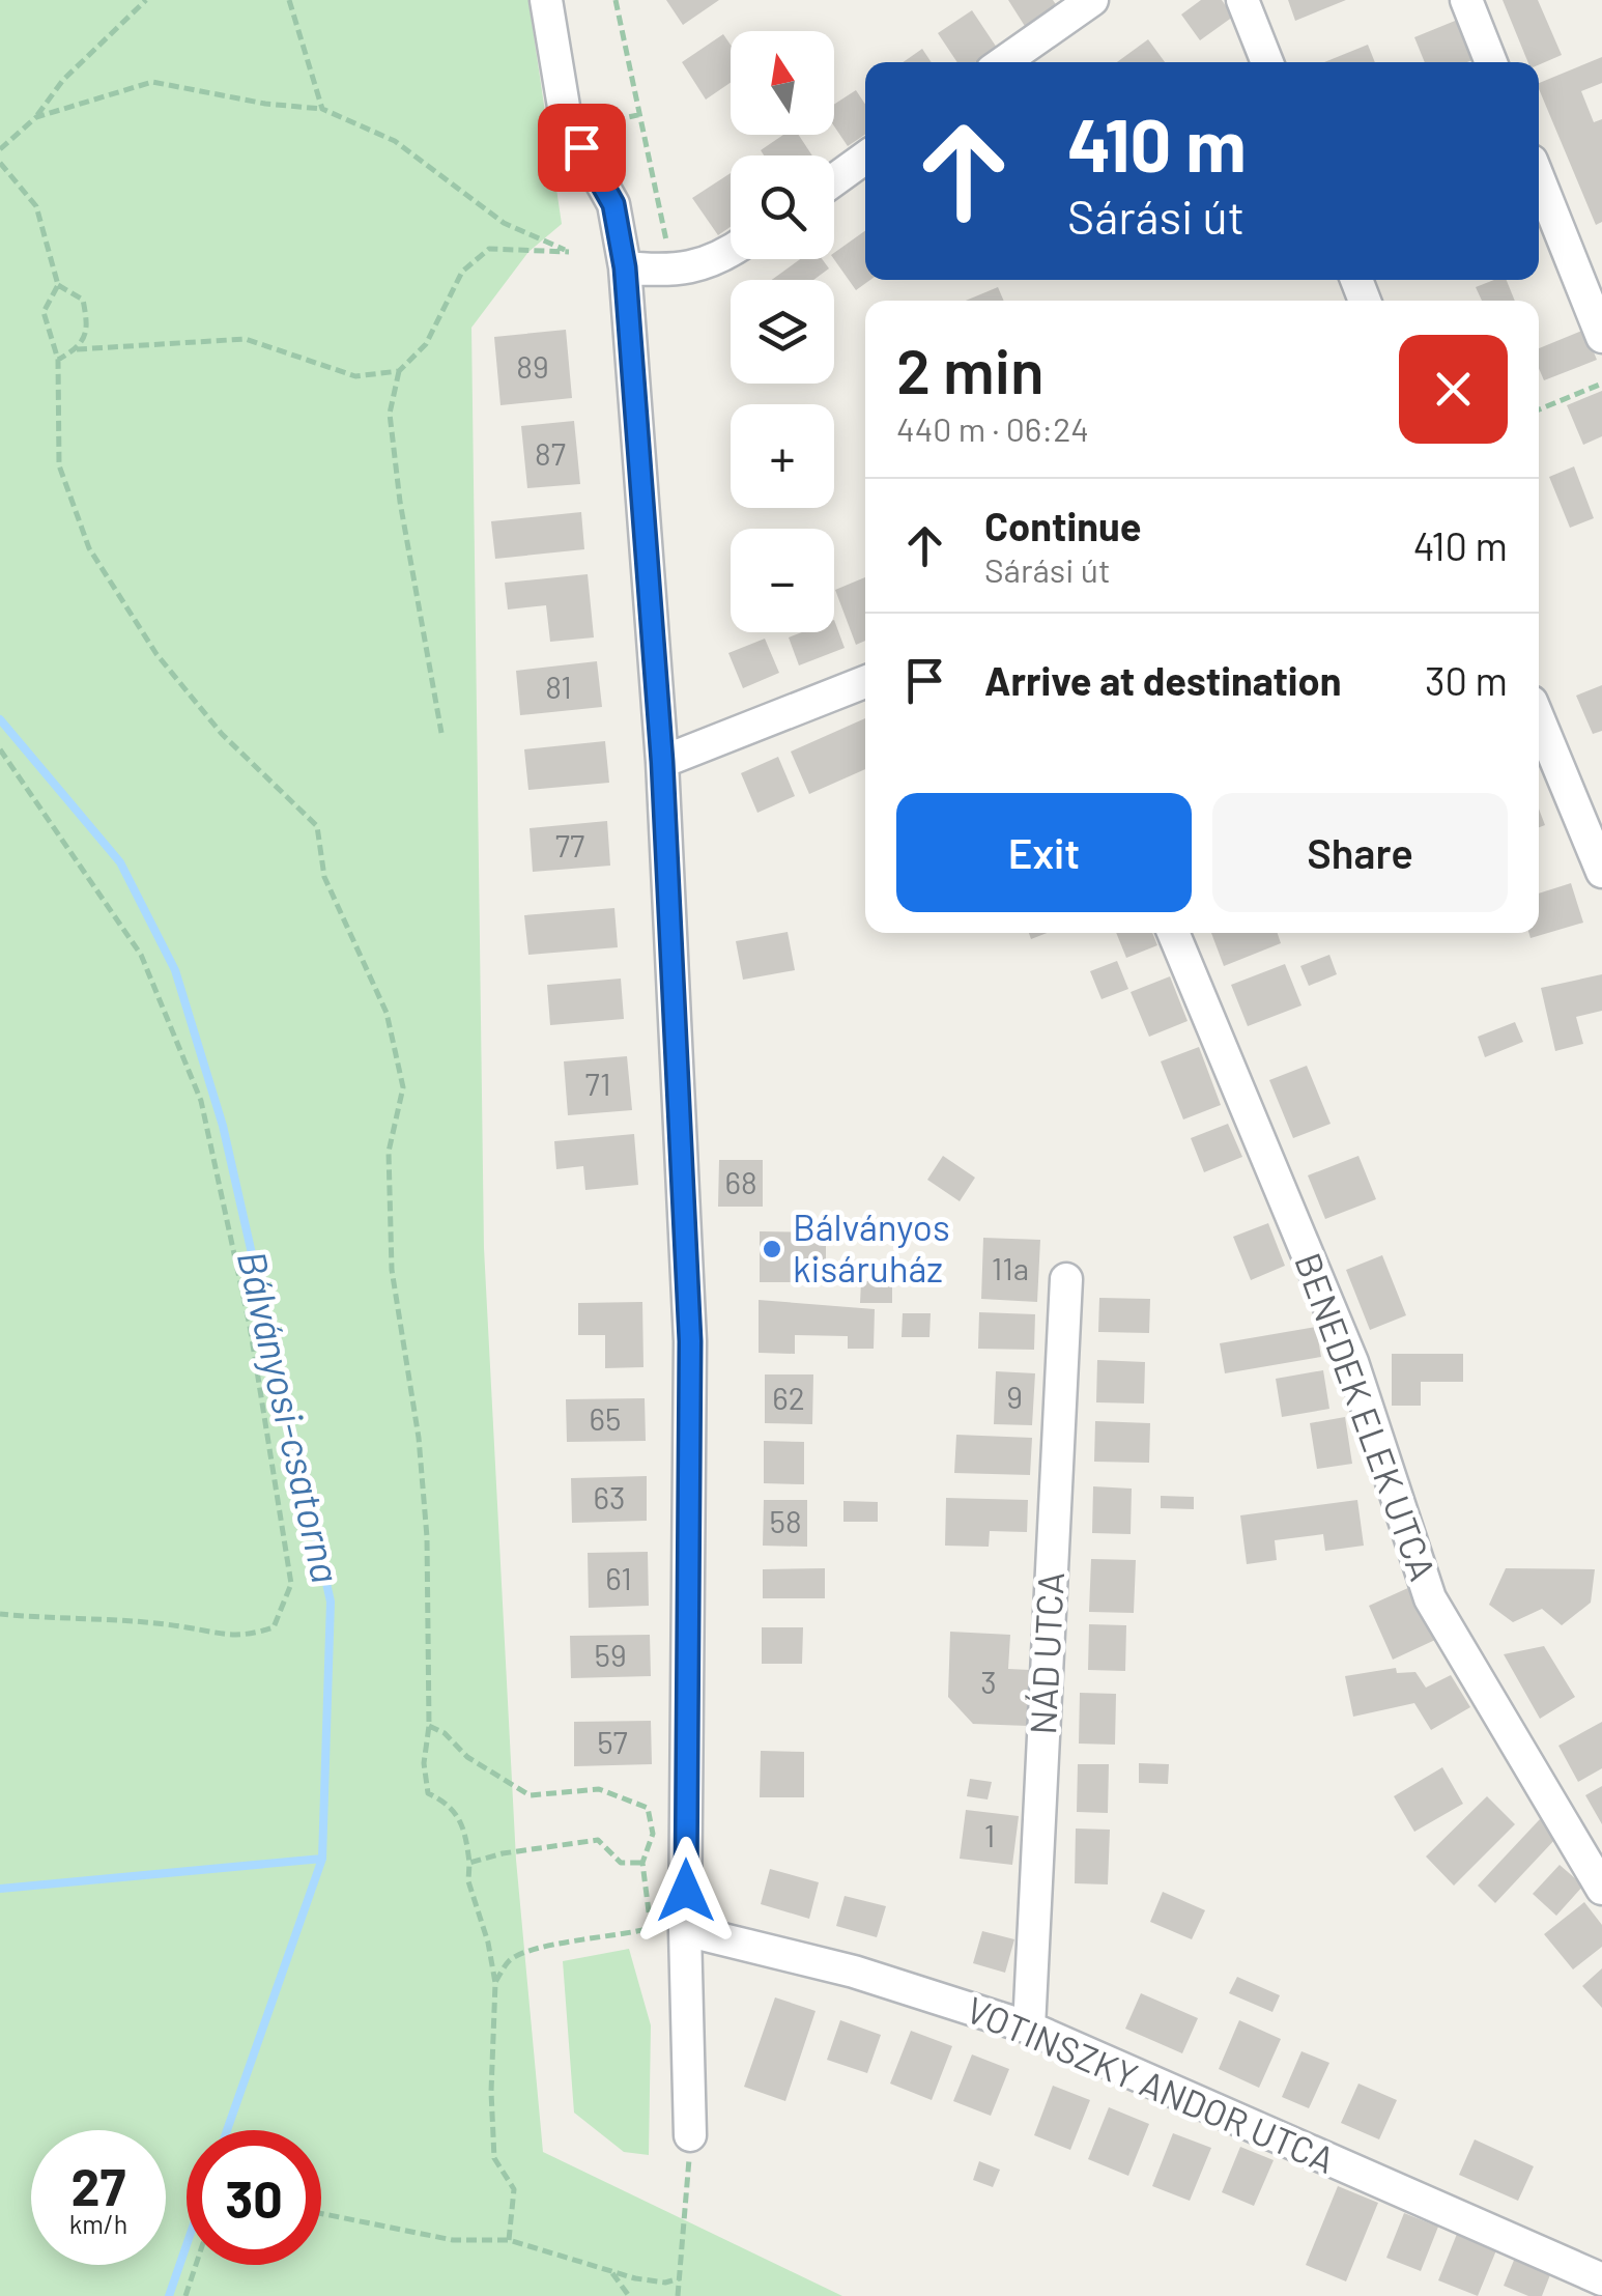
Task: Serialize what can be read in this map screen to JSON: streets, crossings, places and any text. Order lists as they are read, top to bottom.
{
  "streets": {
    "street": ["BENEDEK ELEK UTCA", "NÁD UTCA", "VOTINSZKY ANDOR UTCA"]
  },
  "crossings": [
    ["NÁD UTCA", "VOTINSZKY ANDOR UTCA"]
  ],
  "water": ["Bálványosi-csatorna"],
  "places": ["Bálványos kisáruház"],
  "house_numbers": [
    "89",
    "87",
    "81",
    "77",
    "71",
    "68",
    "11a",
    "9",
    "62",
    "65",
    "63",
    "58",
    "61",
    "59",
    "3",
    "57",
    "1"
  ],
  "north": "top",
  "page": {
    "map_buttons": ["+", "−"],
    "turn": ["410 m", "Sárási út"],
    "heading": ["2 min", "440 m · 06:24"],
    "list": [
      {
        "name": "Continue",
        "note": "Sárási út",
        "value": "410 m"
      },
      {
        "name": "Arrive at destination",
        "value": "30 m"
      }
    ],
    "buttons": ["Exit", "Share"],
    "speed": "27 km/h",
    "limit": "30"
  }
}
